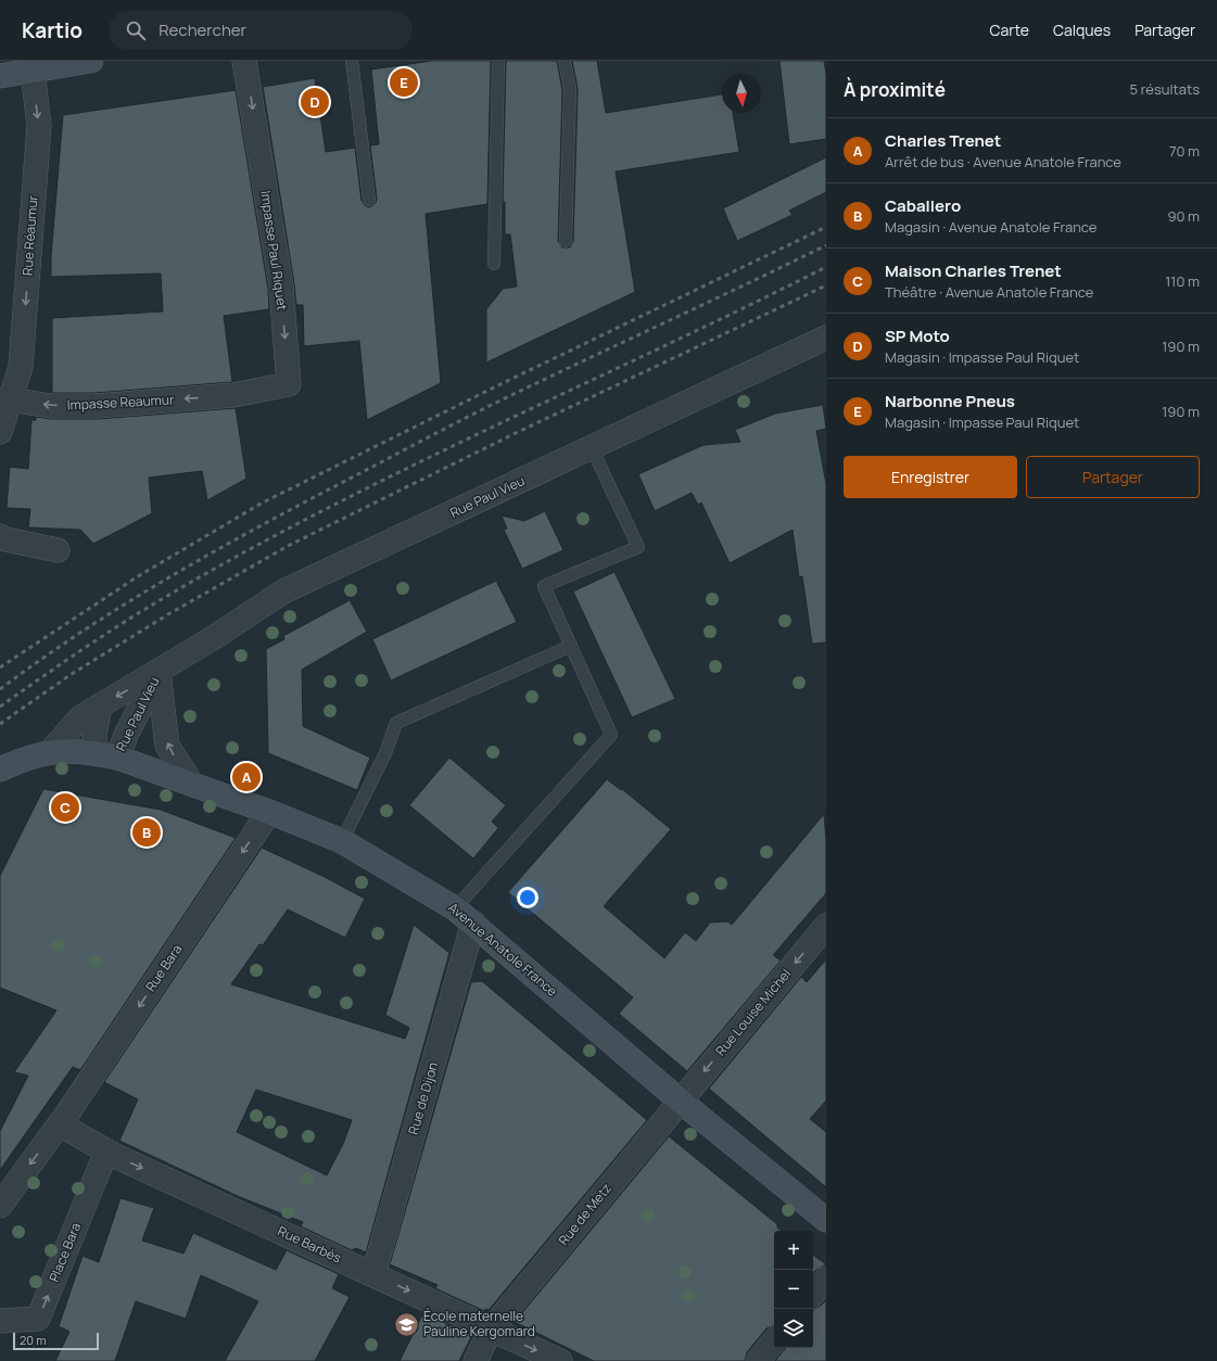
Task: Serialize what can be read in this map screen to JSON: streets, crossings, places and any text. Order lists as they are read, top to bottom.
{
  "streets": {
    "main road": ["Avenue Anatole France"],
    "street": [
      "Rue Réaumur",
      "Impasse Paul Riquet",
      "Impasse Reaumur",
      "Rue Paul Vieu",
      "Rue Bara",
      "Rue Louise Michel",
      "Rue de Dijon",
      "Rue de Metz",
      "Rue Barbès",
      "Place Bara"
    ]
  },
  "crossings": [
    ["Rue Réaumur", "Impasse Reaumur"],
    ["Impasse Paul Riquet", "Impasse Reaumur"],
    ["Rue Paul Vieu", "Avenue Anatole France"],
    ["Avenue Anatole France", "Rue Bara"],
    ["Avenue Anatole France", "Rue Louise Michel"],
    ["Avenue Anatole France", "Rue de Dijon"],
    ["Avenue Anatole France", "Rue de Metz"],
    ["Rue Bara", "Rue Barbès"],
    ["Rue Louise Michel", "Rue de Metz"],
    ["Rue de Dijon", "Rue Barbès"],
    ["Rue de Metz", "Rue Barbès"],
    ["Rue Barbès", "Place Bara"]
  ],
  "one_way": [
    "Rue Réaumur",
    "Impasse Paul Riquet",
    "Impasse Reaumur",
    "Rue Bara",
    "Rue Louise Michel",
    "Rue Barbès"
  ],
  "places": {
    "school or university": ["École maternelle Pauline Kergomard"]
  },
  "scale_bar": "20 m",
  "north": "bottom",
  "page": {
    "header": "Kartio",
    "search": "Rechercher",
    "nav": ["Carte", "Calques", "Partager"],
    "heading": ["À proximité", "5 résultats"],
    "pins": [
      "E",
      "D",
      "A",
      "C",
      "B"
    ],
    "list": [
      {
        "mark": "A",
        "name": "Charles Trenet",
        "note": "Arrêt de bus · Avenue Anatole France",
        "value": "70 m"
      },
      {
        "mark": "B",
        "name": "Caballero",
        "note": "Magasin · Avenue Anatole France",
        "value": "90 m"
      },
      {
        "mark": "C",
        "name": "Maison Charles Trenet",
        "note": "Théâtre · Avenue Anatole France",
        "value": "110 m"
      },
      {
        "mark": "D",
        "name": "SP Moto",
        "note": "Magasin · Impasse Paul Riquet",
        "value": "190 m"
      },
      {
        "mark": "E",
        "name": "Narbonne Pneus",
        "note": "Magasin · Impasse Paul Riquet",
        "value": "190 m"
      }
    ],
    "buttons": ["Enregistrer", "Partager"],
    "map_buttons": ["+", "−"],
    "scale": "20 m"
  }
}
